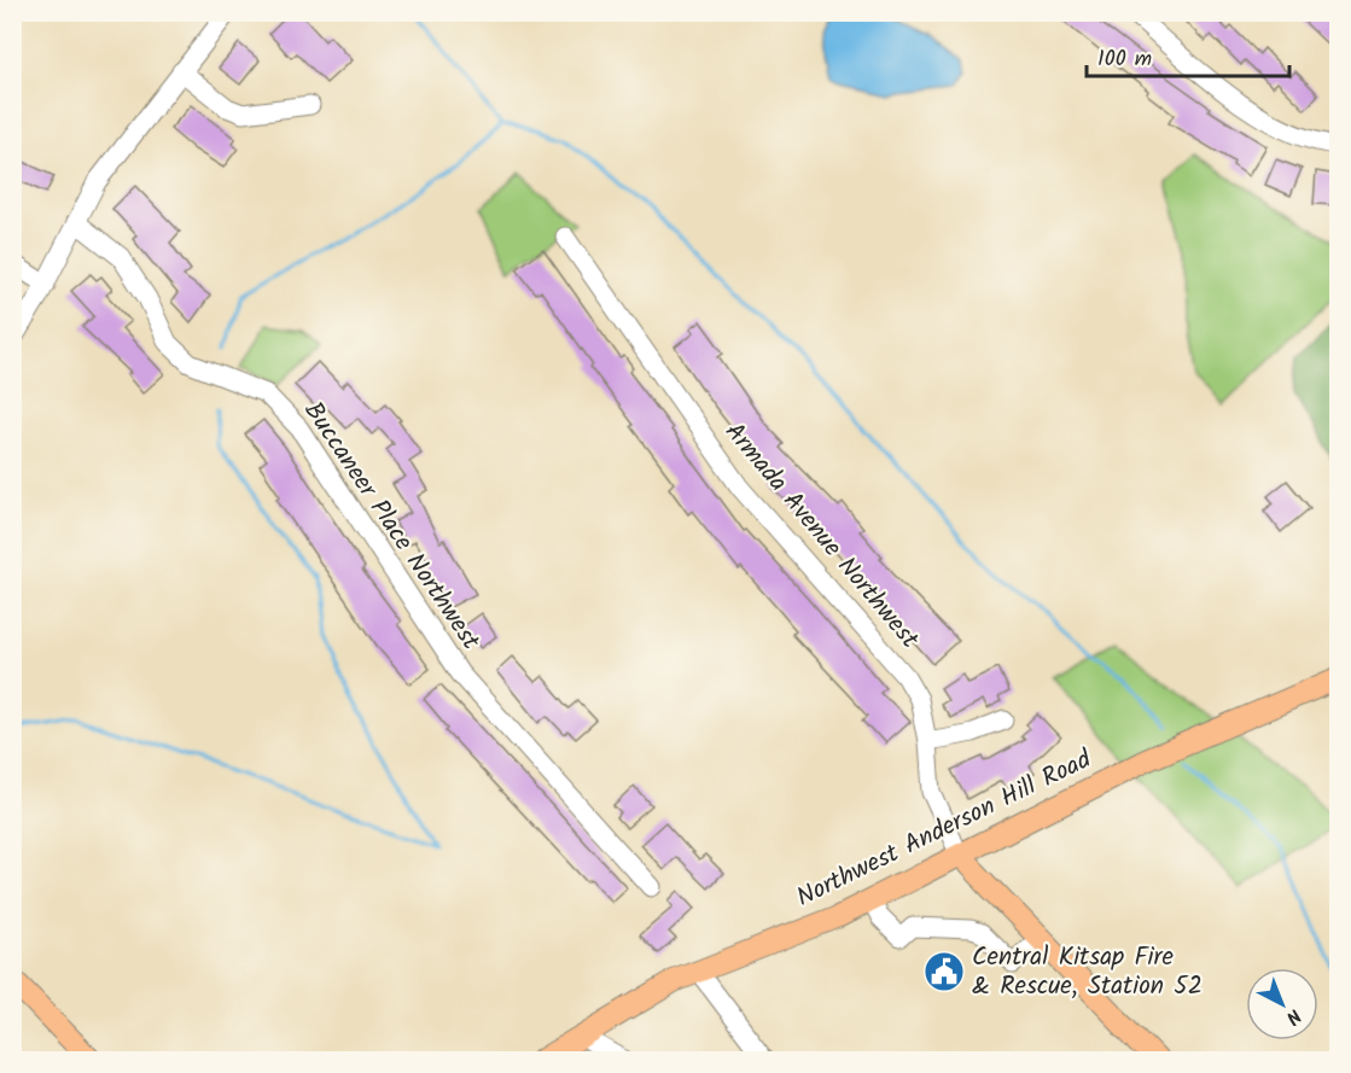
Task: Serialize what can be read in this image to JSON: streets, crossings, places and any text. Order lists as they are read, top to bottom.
{
  "streets": {
    "main road": ["Northwest Anderson Hill Road"],
    "street": ["Buccaneer Place Northwest", "Armada Avenue Northwest"]
  },
  "crossings": [
    ["Armada Avenue Northwest", "Northwest Anderson Hill Road"]
  ],
  "places": {
    "public building": ["Central Kitsap Fire & Rescue, Station 52"]
  },
  "scale_bar": "100 m",
  "north": "bottom right"
}
